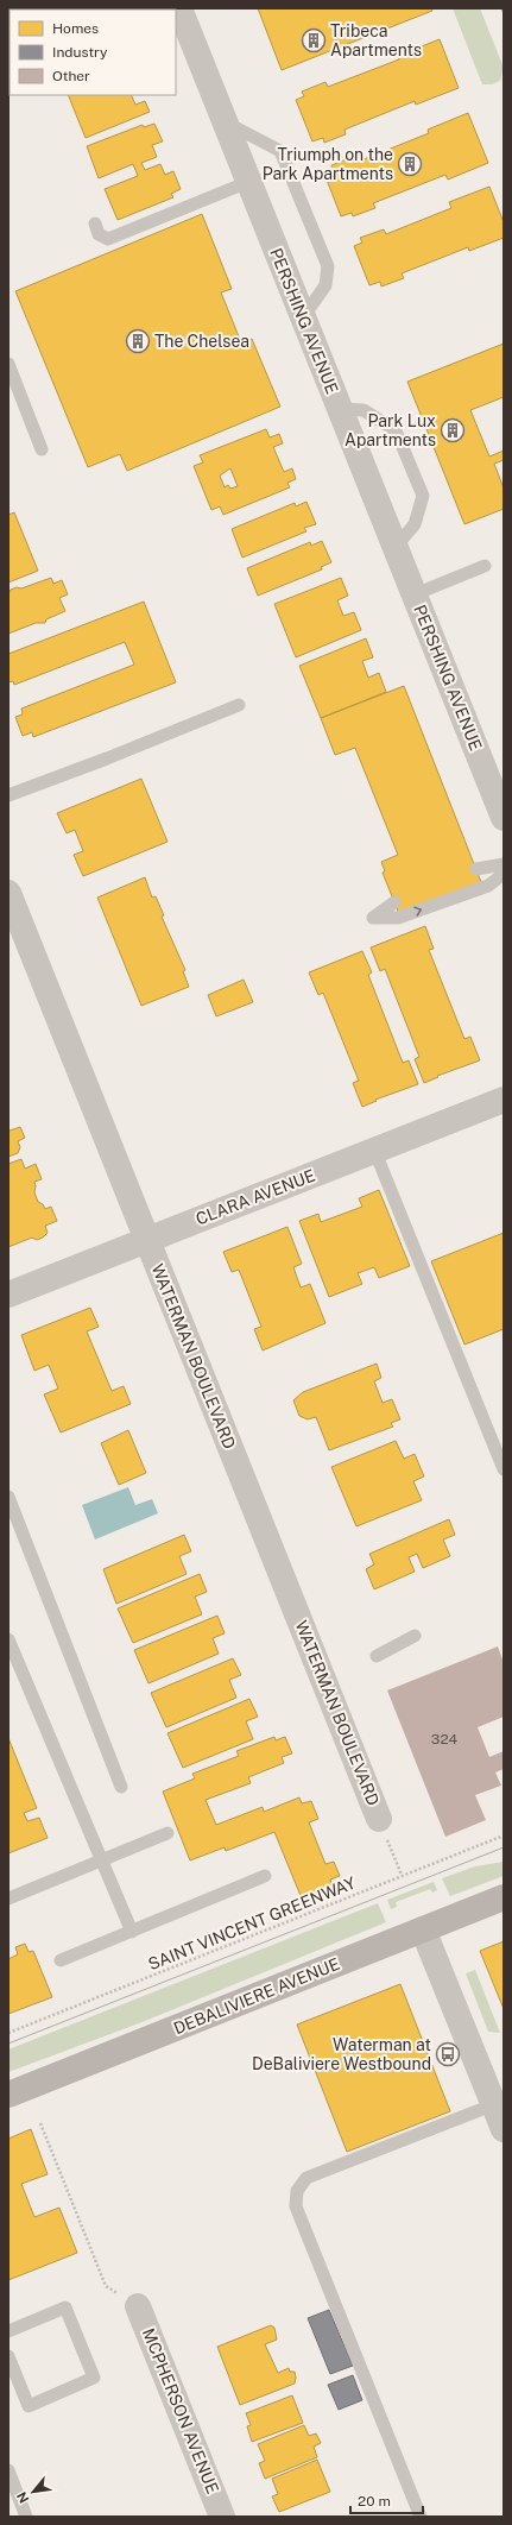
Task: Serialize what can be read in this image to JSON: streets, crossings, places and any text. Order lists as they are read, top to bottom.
{
  "streets": {
    "main road": ["DEBALIVIERE AVENUE"],
    "street": [
      "PERSHING AVENUE",
      "CLARA AVENUE",
      "WATERMAN BOULEVARD",
      "MCPHERSON AVENUE"
    ],
    "path": ["SAINT VINCENT GREENWAY"]
  },
  "crossings": [
    ["CLARA AVENUE", "WATERMAN BOULEVARD"]
  ],
  "places": {
    "building": [
      "Tribeca Apartments",
      "Triumph on the Park Apartments",
      "The Chelsea",
      "Park Lux Apartments"
    ],
    "bus stop": ["Waterman at DeBaliviere Westbound"]
  },
  "house_numbers": ["324"],
  "legend": ["Homes", "Industry", "Other"],
  "scale_bar": "20 m",
  "north": "bottom left"
}
